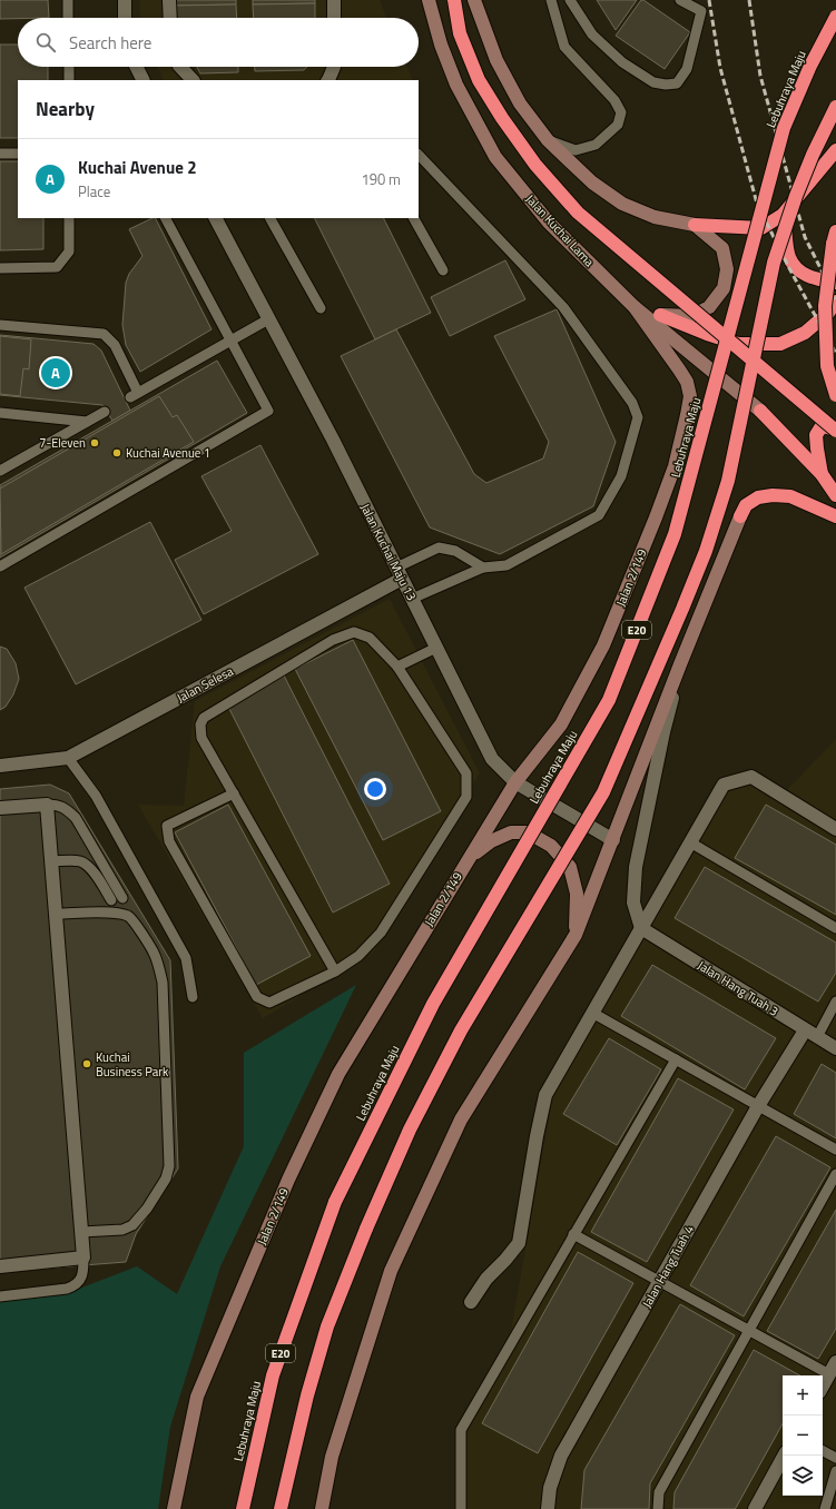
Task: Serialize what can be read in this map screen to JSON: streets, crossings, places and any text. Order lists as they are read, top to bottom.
{
  "streets": {
    "highway": ["Lebuhraya Maju", "E20"],
    "main road": ["Jalan Kuchai Lama", "Jalan 2/149"],
    "street": [
      "Jalan Kuchai Maju 13",
      "Jalan Selesa",
      "Jalan Hang Tuah 3",
      "Jalan Hang Tuah 4"
    ]
  },
  "crossings": [
    ["Jalan Kuchai Lama", "Jalan 2/149"],
    ["Jalan Kuchai Maju 13", "Jalan 2/149"],
    ["Jalan Kuchai Maju 13", "Jalan Selesa"],
    ["Jalan Hang Tuah 3", "Jalan Hang Tuah 4"]
  ],
  "places": ["7-Eleven", "Kuchai Avenue 1", "Kuchai Business Park"],
  "page": {
    "search": "Search here",
    "heading": "Nearby",
    "list": [
      {
        "mark": "A",
        "name": "Kuchai Avenue 2",
        "note": "Place",
        "value": "190 m"
      }
    ],
    "pins": "A",
    "map_buttons": ["+", "−"]
  }
}
